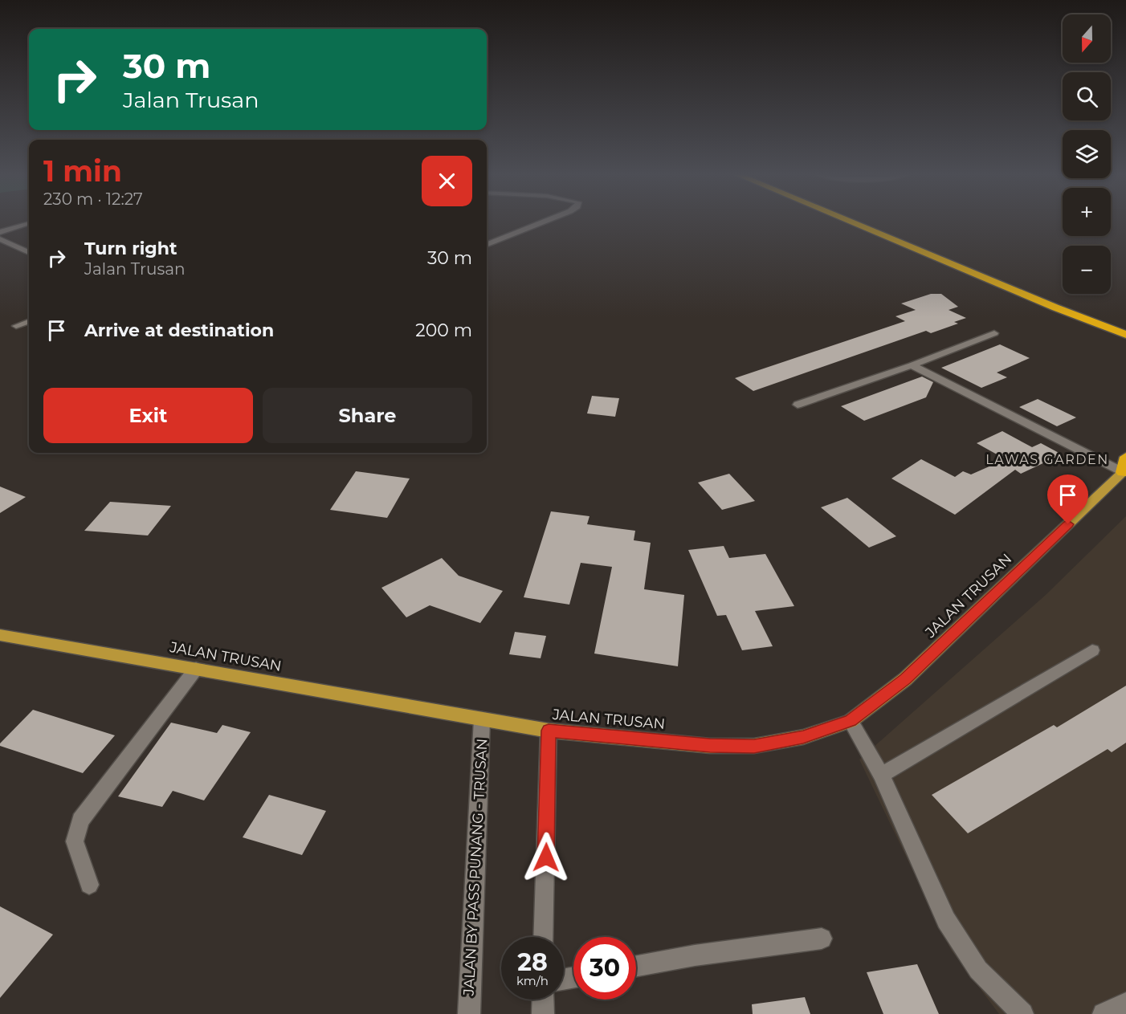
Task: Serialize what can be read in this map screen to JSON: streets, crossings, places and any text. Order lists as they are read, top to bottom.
{
  "streets": {
    "main road": ["JALAN TRUSAN"],
    "street": ["JALAN BY PASS PUNANG - TRUSAN"]
  },
  "crossings": [
    ["JALAN TRUSAN", "JALAN BY PASS PUNANG - TRUSAN"]
  ],
  "districts": ["LAWAS GARDEN"],
  "north": "bottom",
  "page": {
    "map_buttons": ["+", "−"],
    "turn": ["30 m", "Jalan Trusan"],
    "heading": ["1 min", "230 m · 12:27"],
    "list": [
      {
        "name": "Turn right",
        "note": "Jalan Trusan",
        "value": "30 m"
      },
      {
        "name": "Arrive at destination",
        "value": "200 m"
      }
    ],
    "buttons": ["Exit", "Share"],
    "speed": "28 km/h",
    "limit": "30"
  }
}
